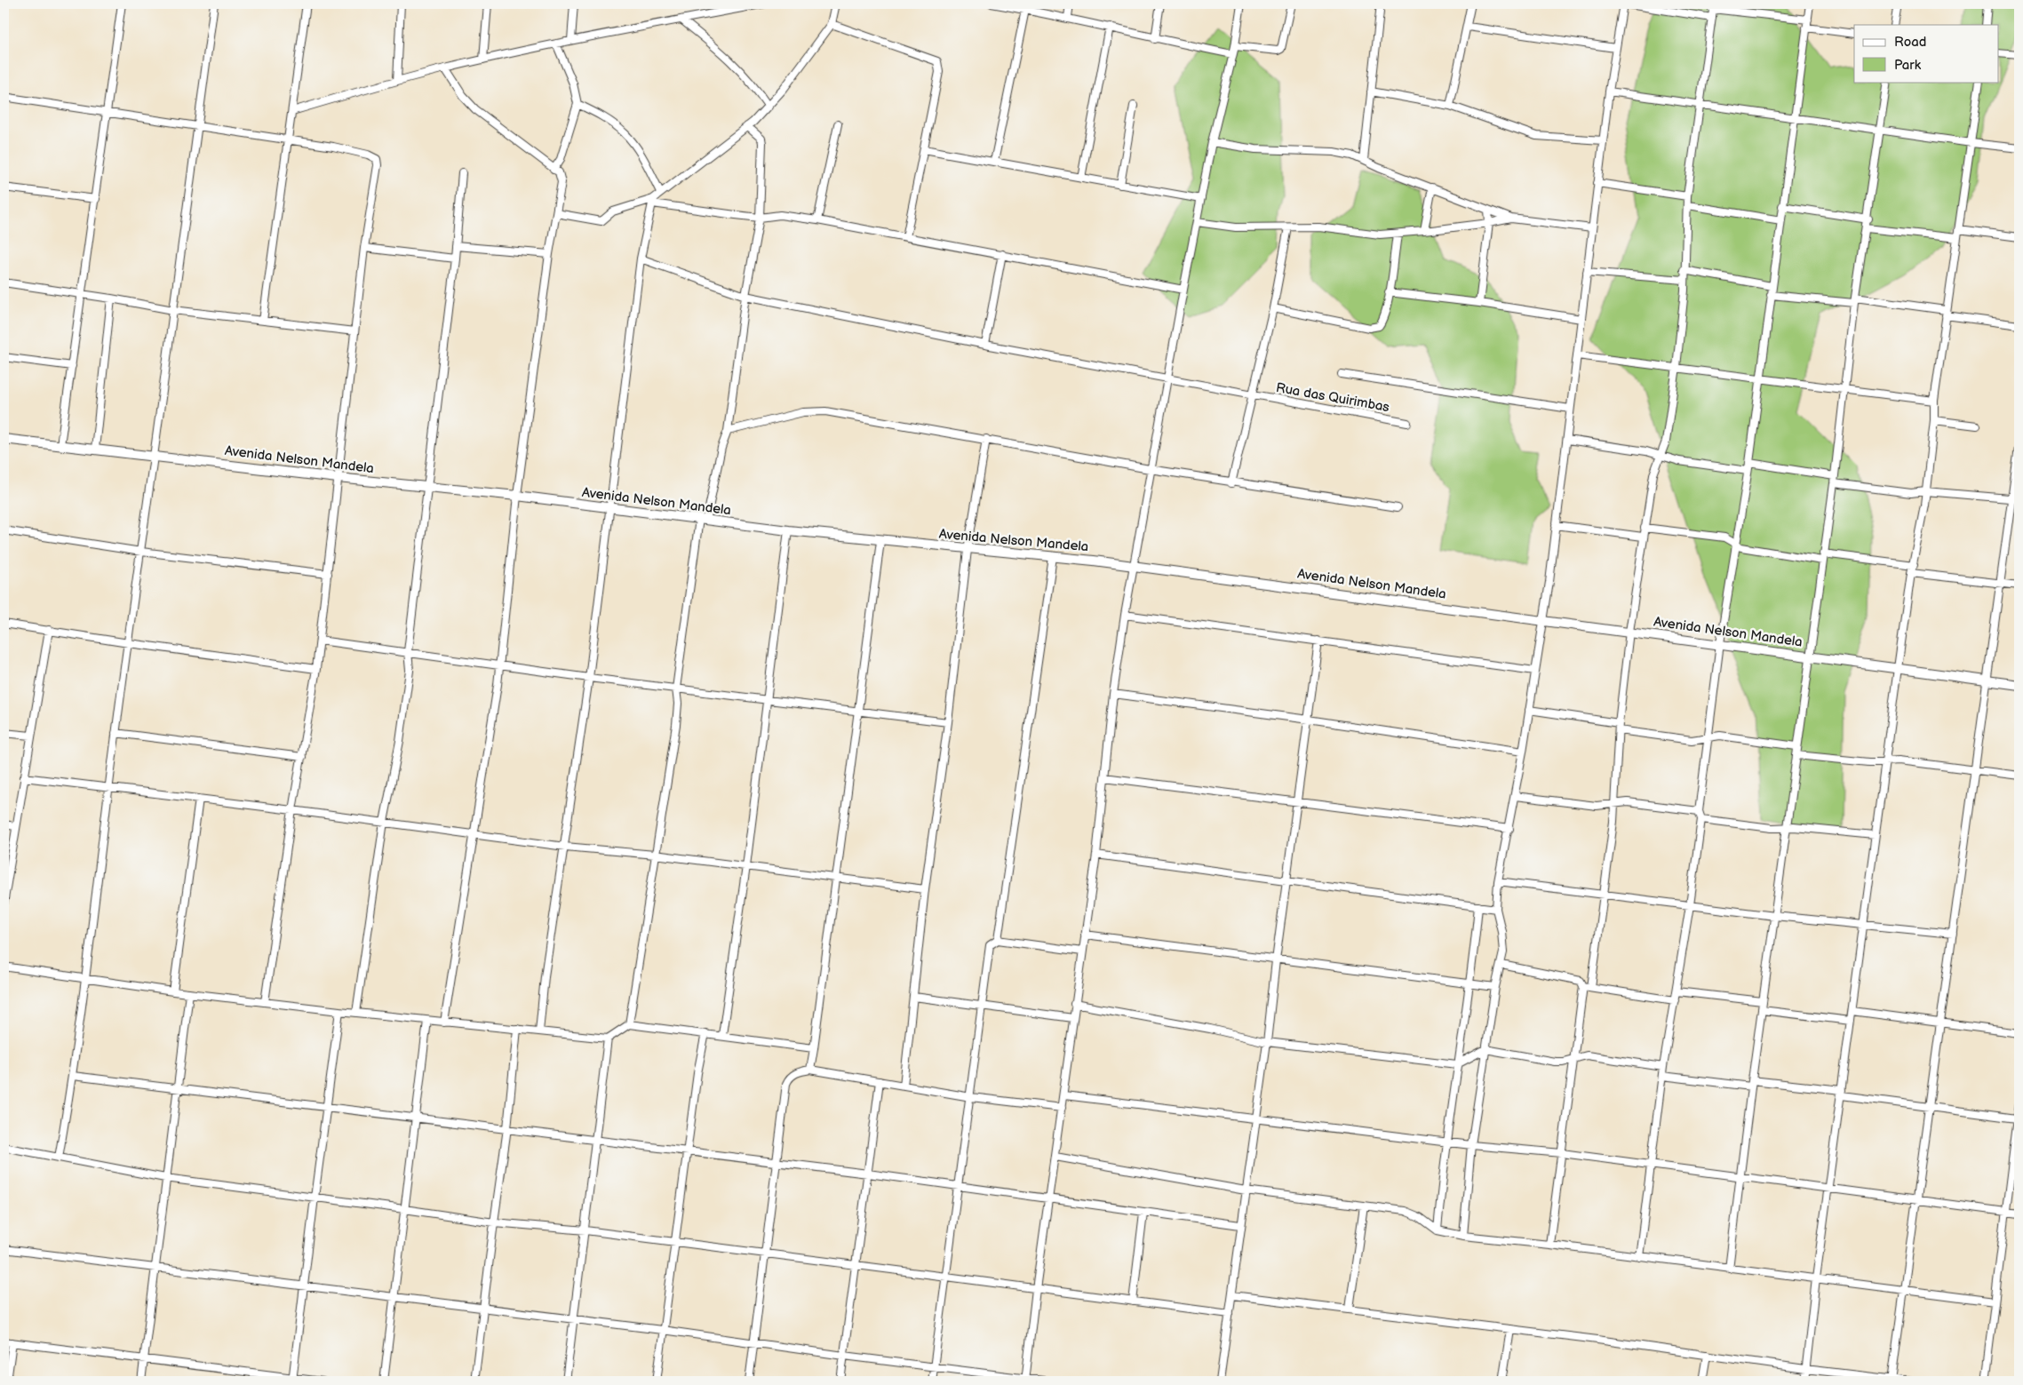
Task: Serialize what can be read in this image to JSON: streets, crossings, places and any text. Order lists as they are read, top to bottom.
{
  "streets": {
    "street": ["Rua das Quirimbas", "Avenida Nelson Mandela"]
  },
  "legend": ["Road", "Park"]
}
